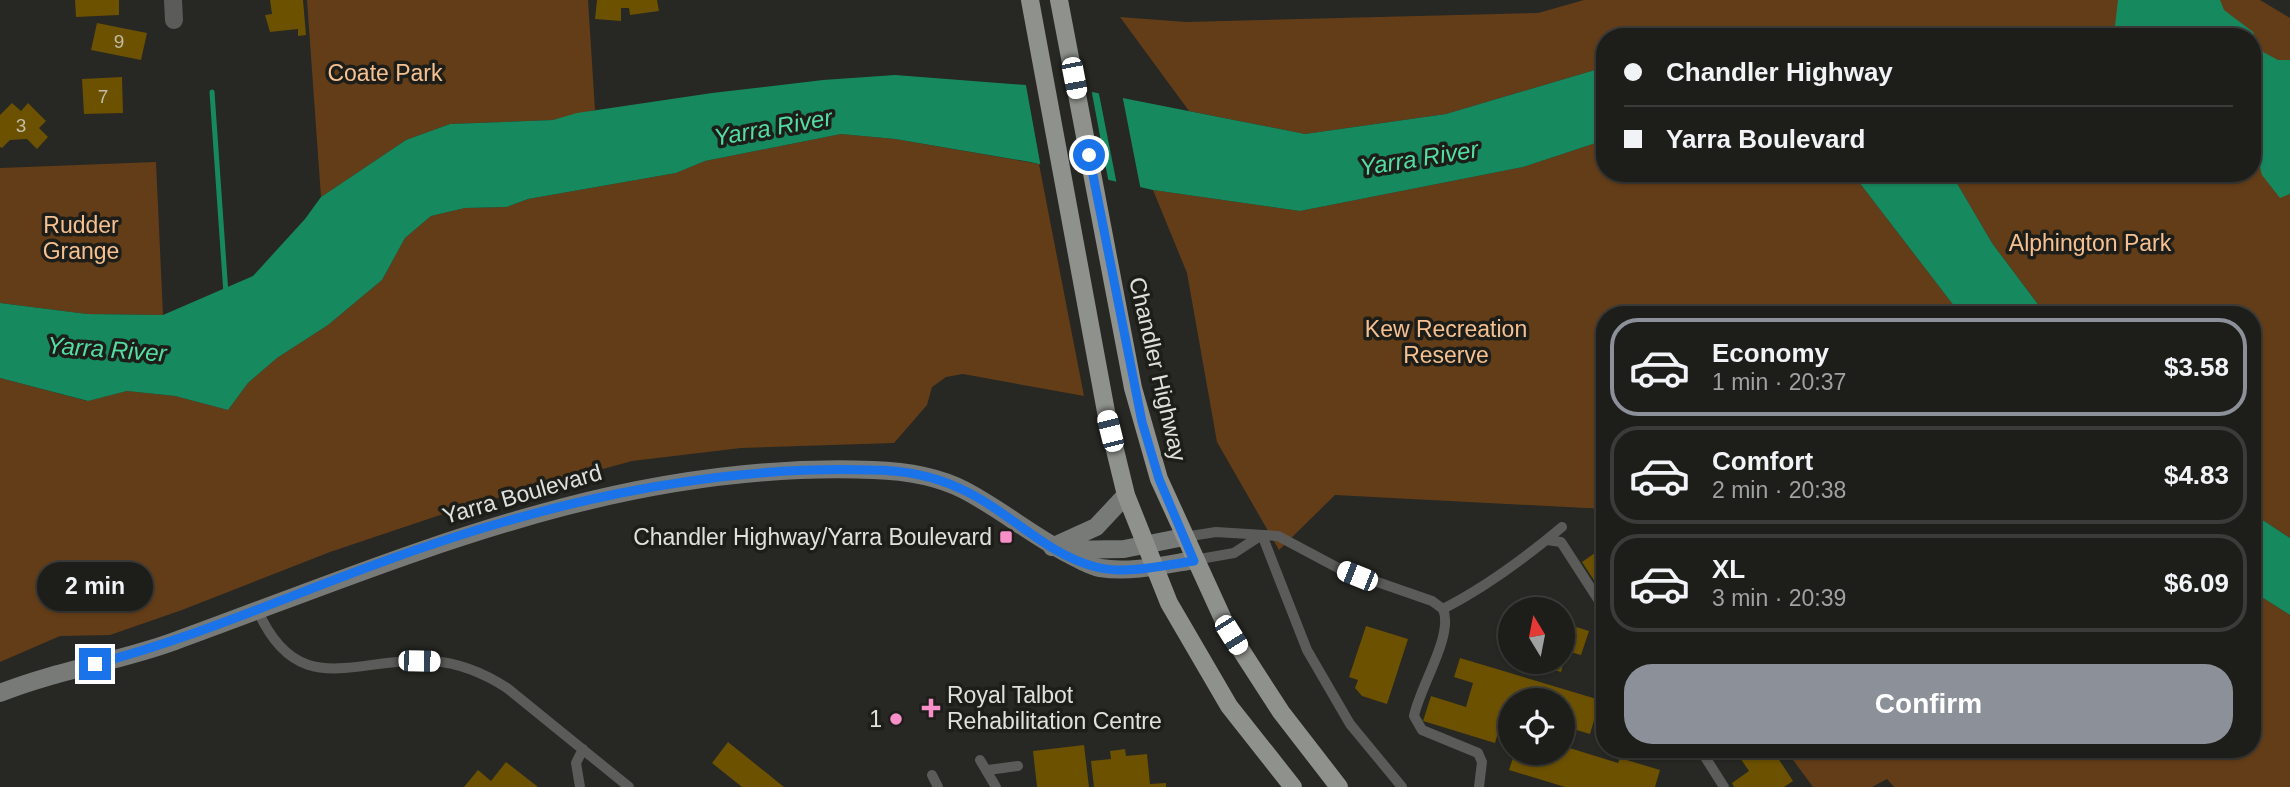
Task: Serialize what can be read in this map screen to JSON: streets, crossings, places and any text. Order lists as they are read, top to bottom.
{
  "streets": {
    "main road": ["Chandler Highway", "Yarra Boulevard"]
  },
  "crossings": [
    ["Chandler Highway", "Yarra Boulevard"]
  ],
  "water": ["Yarra River"],
  "parks": [
    "Coate Park",
    "Rudder Grange",
    "Alphington Park",
    "Kew Recreation Reserve"
  ],
  "places": {
    "transit": ["Chandler Highway/Yarra Boulevard"],
    "health": ["Royal Talbot Rehabilitation Centre"],
    "other": ["1"]
  },
  "house_numbers": ["9", "7", "3"],
  "north": "top",
  "page": {
    "banner": ["Chandler Highway", "Yarra Boulevard"],
    "list": [
      {
        "name": "Economy",
        "note": "1 min · 20:37",
        "value": "$3.58"
      },
      {
        "name": "Comfort",
        "note": "2 min · 20:38",
        "value": "$4.83"
      },
      {
        "name": "XL",
        "note": "3 min · 20:39",
        "value": "$6.09"
      }
    ],
    "bubble": "2 min",
    "buttons": "Confirm"
  }
}
